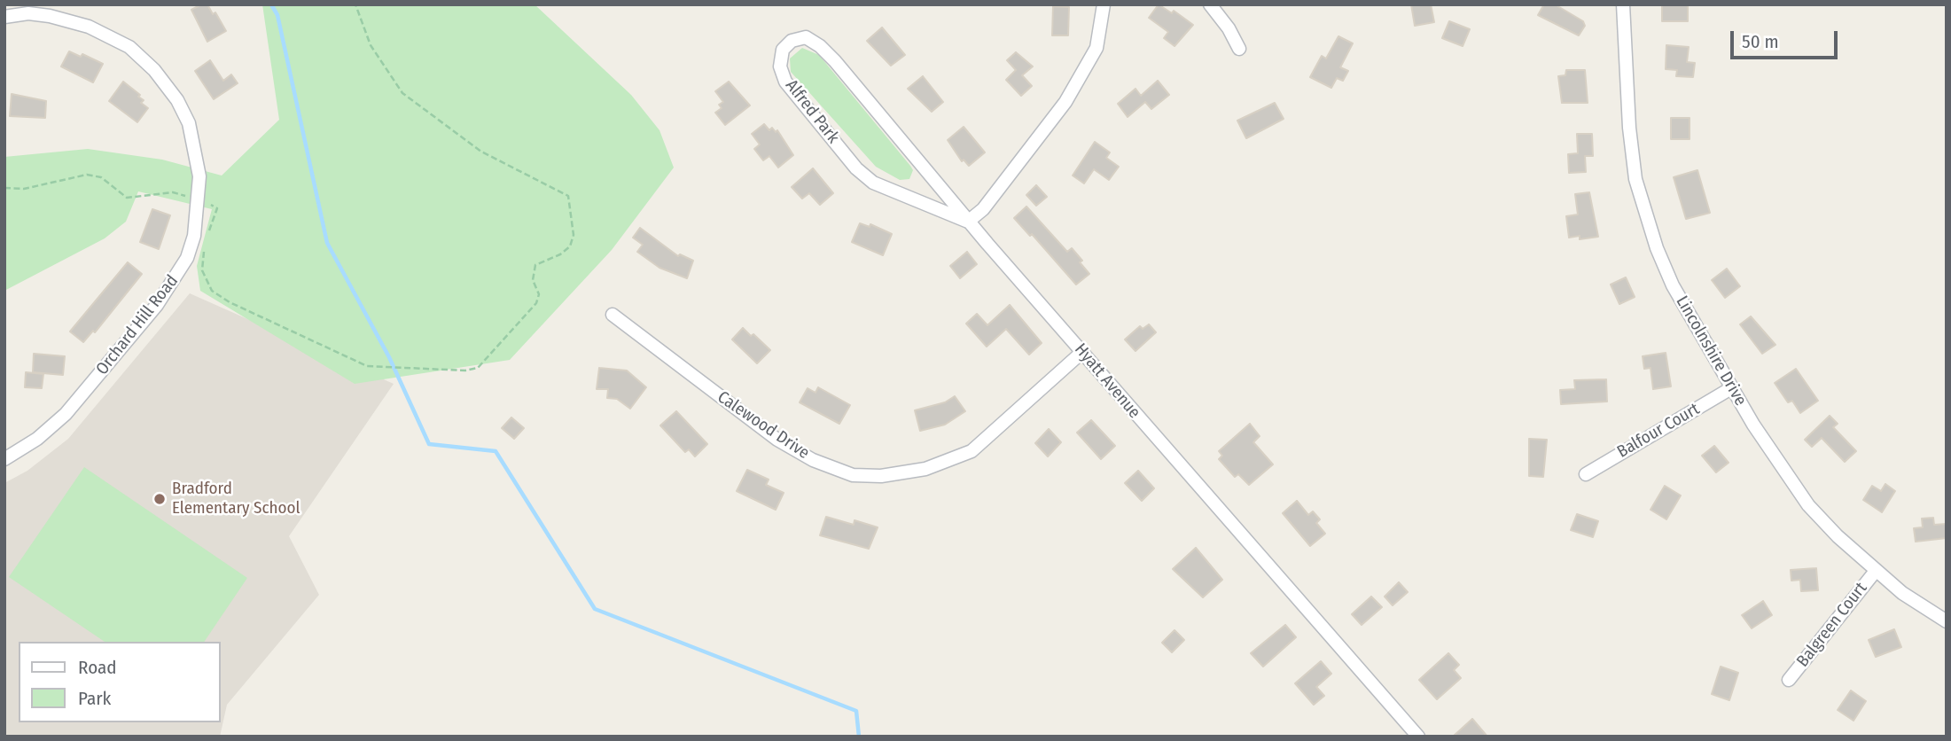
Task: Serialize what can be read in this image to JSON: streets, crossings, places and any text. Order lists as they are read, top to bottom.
{
  "streets": {
    "street": [
      "Alfred Park",
      "Orchard Hill Road",
      "Lincolnshire Drive",
      "Hyatt Avenue",
      "Calewood Drive",
      "Balfour Court",
      "Balgreen Court"
    ]
  },
  "crossings": [
    ["Alfred Park", "Hyatt Avenue"],
    ["Lincolnshire Drive", "Balfour Court"],
    ["Lincolnshire Drive", "Balgreen Court"],
    ["Hyatt Avenue", "Calewood Drive"]
  ],
  "places": ["Bradford Elementary School"],
  "legend": ["Road", "Park"],
  "scale_bar": "50 m"
}
